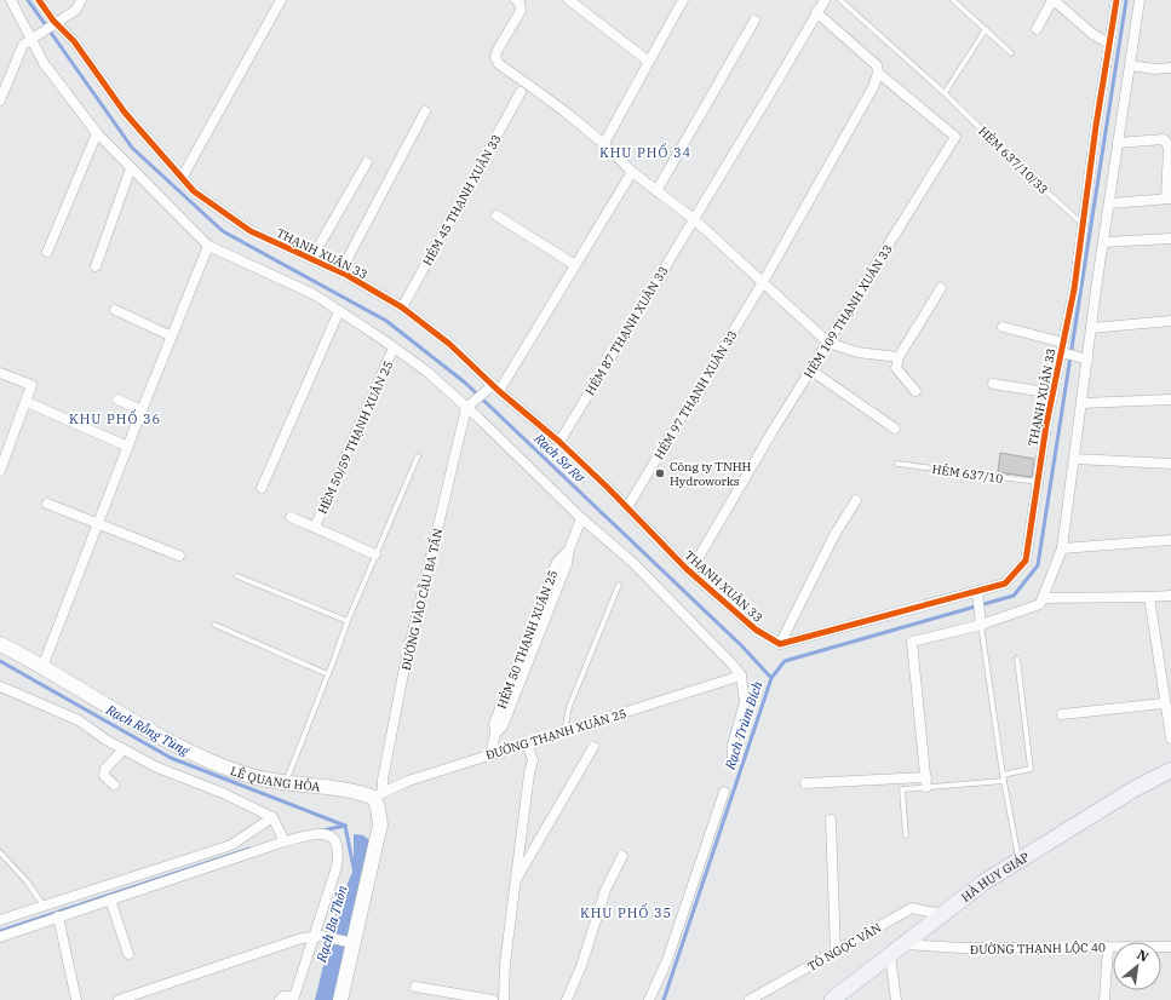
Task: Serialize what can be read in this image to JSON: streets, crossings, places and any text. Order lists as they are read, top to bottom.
{
  "streets": {
    "main road": ["HÀ HUY GIÁP"],
    "street": [
      "HẺM 45 THẠNH XUÂN 33",
      "THẠNH XUÂN 33",
      "HẺM 109 THẠNH XUÂN 33",
      "HẺM 87 THẠNH XUÂN 33",
      "HẺM 97 THẠNH XUÂN 33",
      "HẺM 50/59 THẠNH XUÂN 25",
      "ĐƯỜNG VÀO CẦU BA TẤN",
      "HẺM 50 THẠNH XUÂN 25",
      "ĐƯỜNG THẠNH XUÂN 25",
      "LÊ QUANG HÒA",
      "TÔ NGỌC VÂN",
      "ĐƯỜNG THẠNH LỘC 40"
    ],
    "lane": ["HẺM 637/10/33", "HẺM 637/10"]
  },
  "crossings": [
    ["HẺM 637/10/33", "THẠNH XUÂN 33"],
    ["HẺM 45 THẠNH XUÂN 33", "THẠNH XUÂN 33"],
    ["THẠNH XUÂN 33", "HẺM 109 THẠNH XUÂN 33"],
    ["THẠNH XUÂN 33", "HẺM 87 THẠNH XUÂN 33"],
    ["THẠNH XUÂN 33", "HẺM 97 THẠNH XUÂN 33"],
    ["THẠNH XUÂN 33", "HẺM 637/10"],
    ["HẺM 109 THẠNH XUÂN 33", "HẺM 97 THẠNH XUÂN 33"],
    ["ĐƯỜNG VÀO CẦU BA TẤN", "ĐƯỜNG THẠNH XUÂN 25"],
    ["ĐƯỜNG VÀO CẦU BA TẤN", "LÊ QUANG HÒA"],
    ["HẺM 50 THẠNH XUÂN 25", "ĐƯỜNG THẠNH XUÂN 25"],
    ["ĐƯỜNG THẠNH XUÂN 25", "LÊ QUANG HÒA"],
    ["HÀ HUY GIÁP", "TÔ NGỌC VÂN"],
    ["HÀ HUY GIÁP", "ĐƯỜNG THẠNH LỘC 40"]
  ],
  "districts": ["KHU PHỐ 34", "KHU PHỐ 36", "KHU PHỐ 35"],
  "water": [
    "Rạch Sơ Rơ",
    "Rạch Trùm Bích",
    "Rạch Rỗng Tùng",
    "Rạch Ba Thôn"
  ],
  "places": ["Công ty TNHH Hydroworks"],
  "north": "top right"
}
